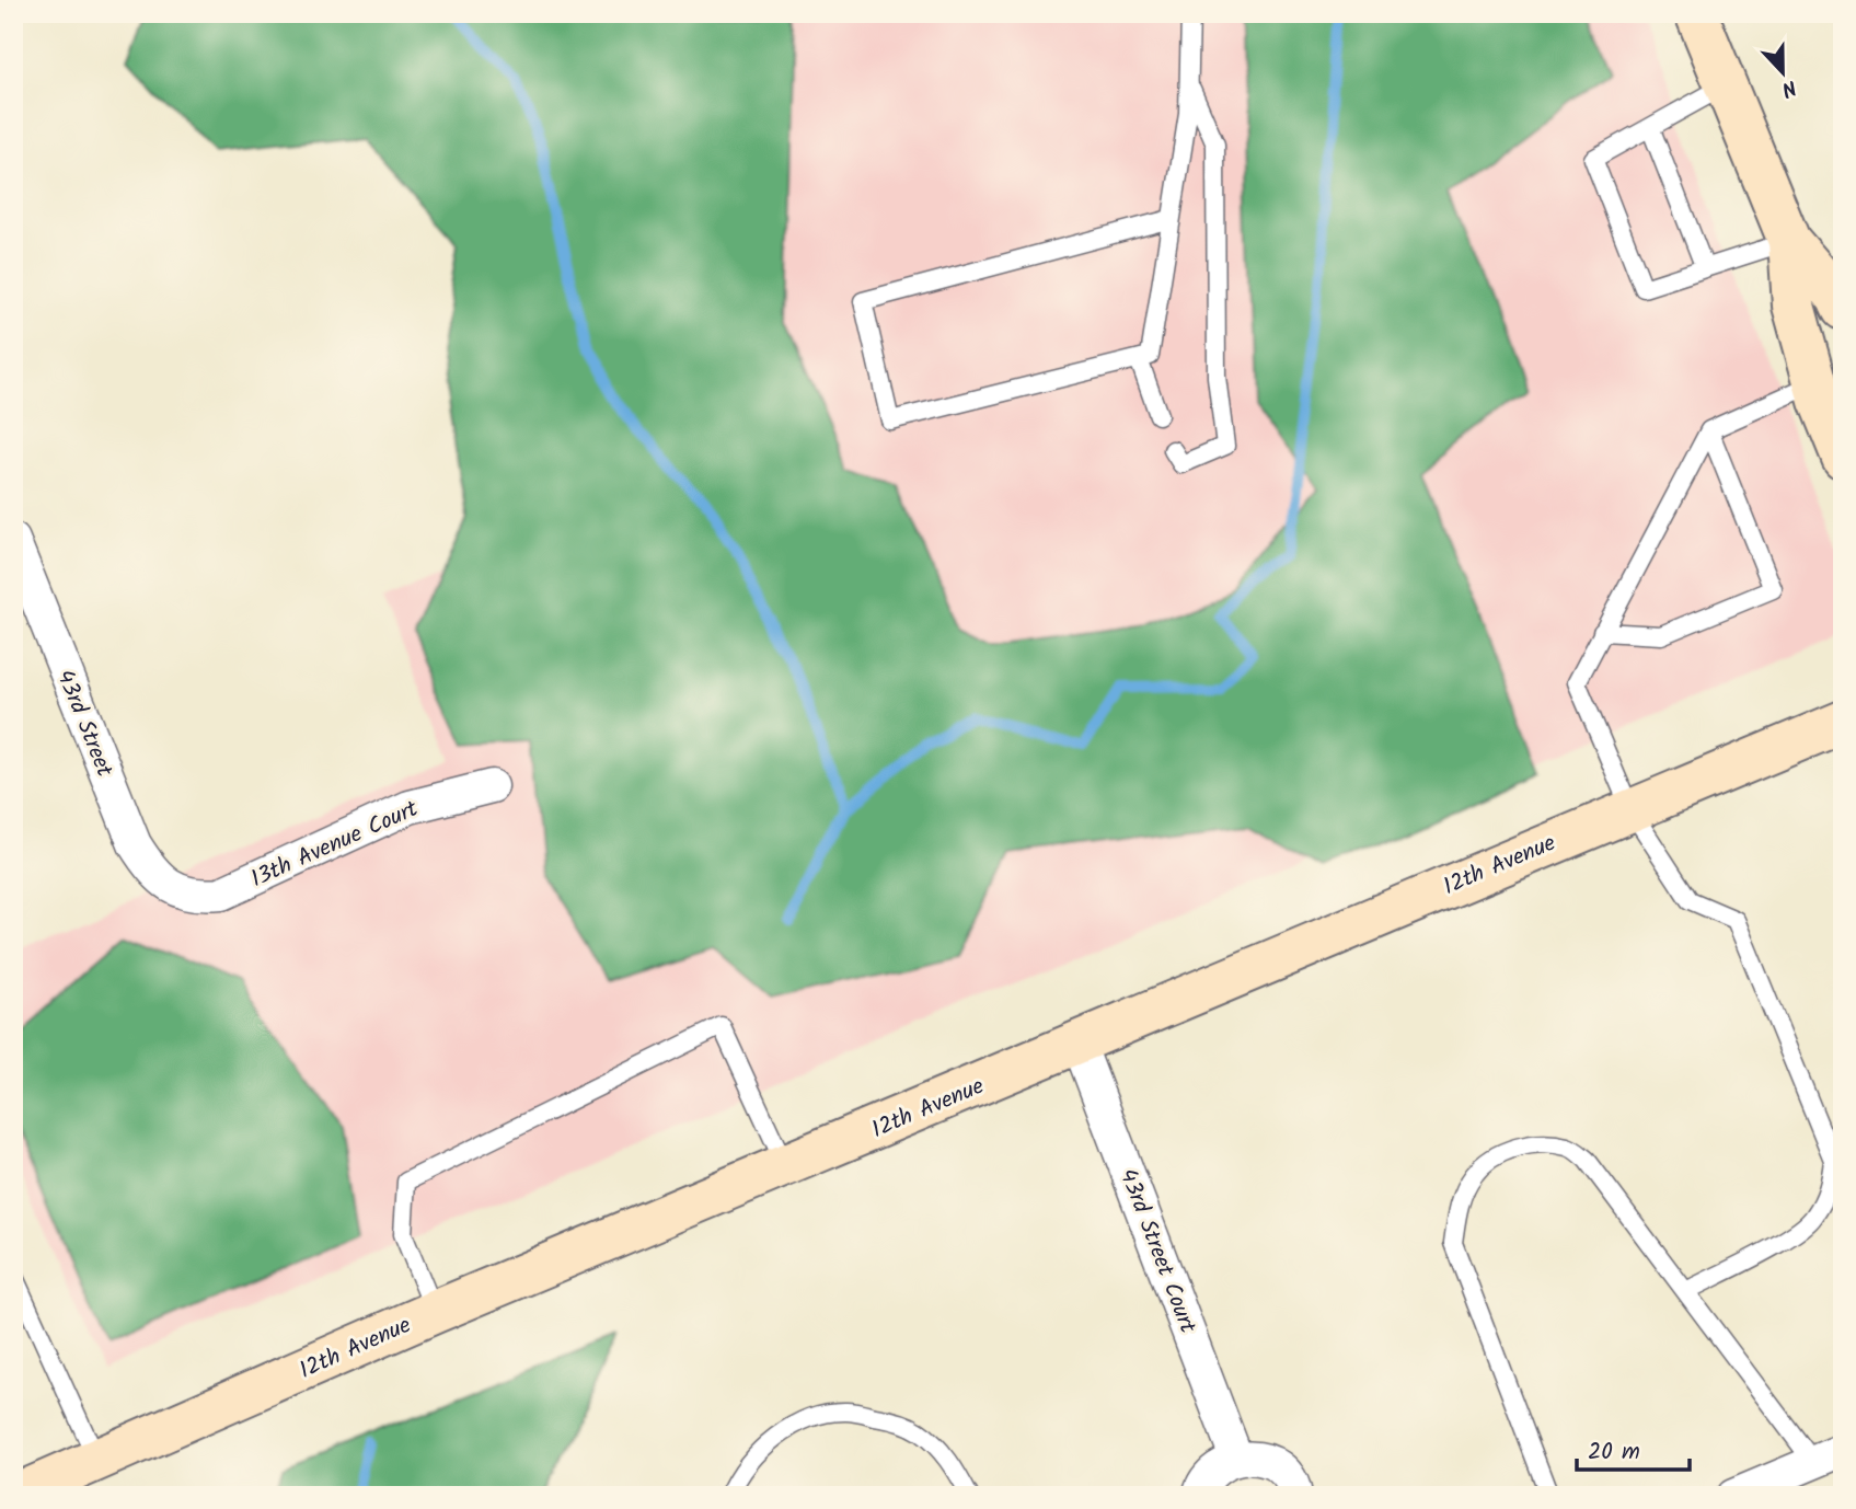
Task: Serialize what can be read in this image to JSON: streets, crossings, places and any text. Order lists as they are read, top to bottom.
{
  "streets": {
    "street": [
      "43rd Street",
      "13th Avenue Court",
      "12th Avenue",
      "43rd Street Court"
    ]
  },
  "crossings": [
    ["43rd Street", "13th Avenue Court"],
    ["12th Avenue", "43rd Street Court"]
  ],
  "scale_bar": "20 m",
  "north": "bottom"
}
